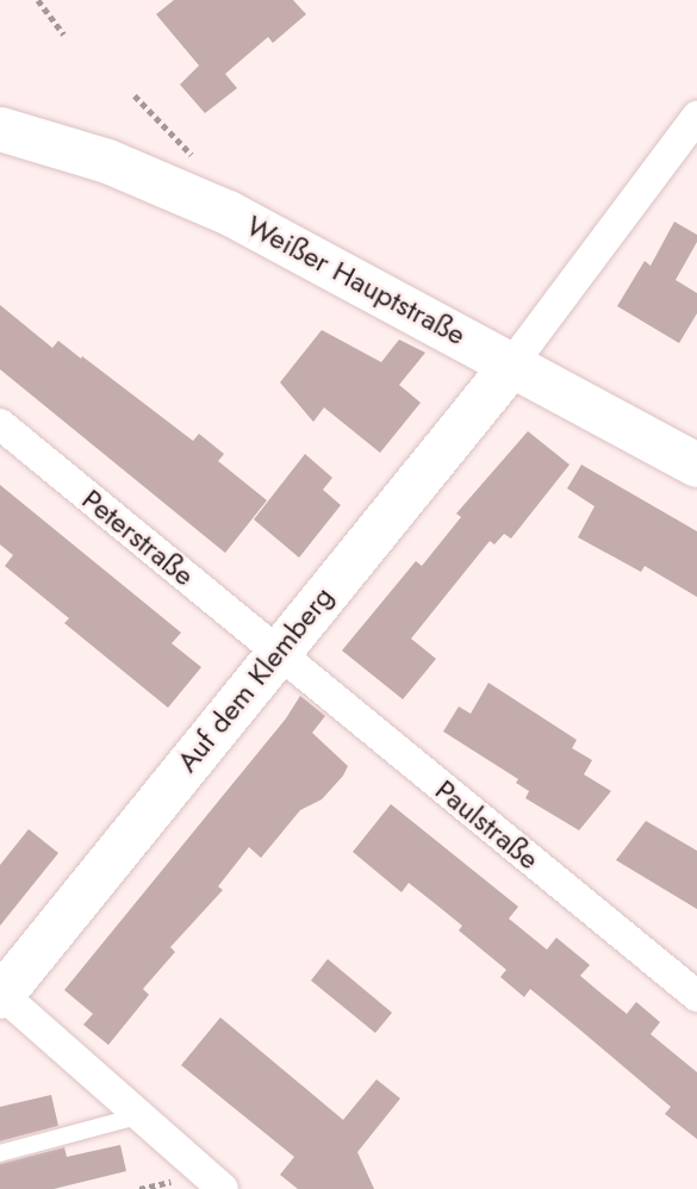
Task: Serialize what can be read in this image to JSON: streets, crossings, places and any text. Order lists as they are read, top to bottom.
{
  "streets": {
    "street": [
      "Weißer Hauptstraße",
      "Peterstraße",
      "Auf dem Klemberg",
      "Paulstraße"
    ]
  },
  "crossings": [
    ["Weißer Hauptstraße", "Auf dem Klemberg"],
    ["Peterstraße", "Auf dem Klemberg"],
    ["Peterstraße", "Paulstraße"],
    ["Auf dem Klemberg", "Paulstraße"]
  ]
}
